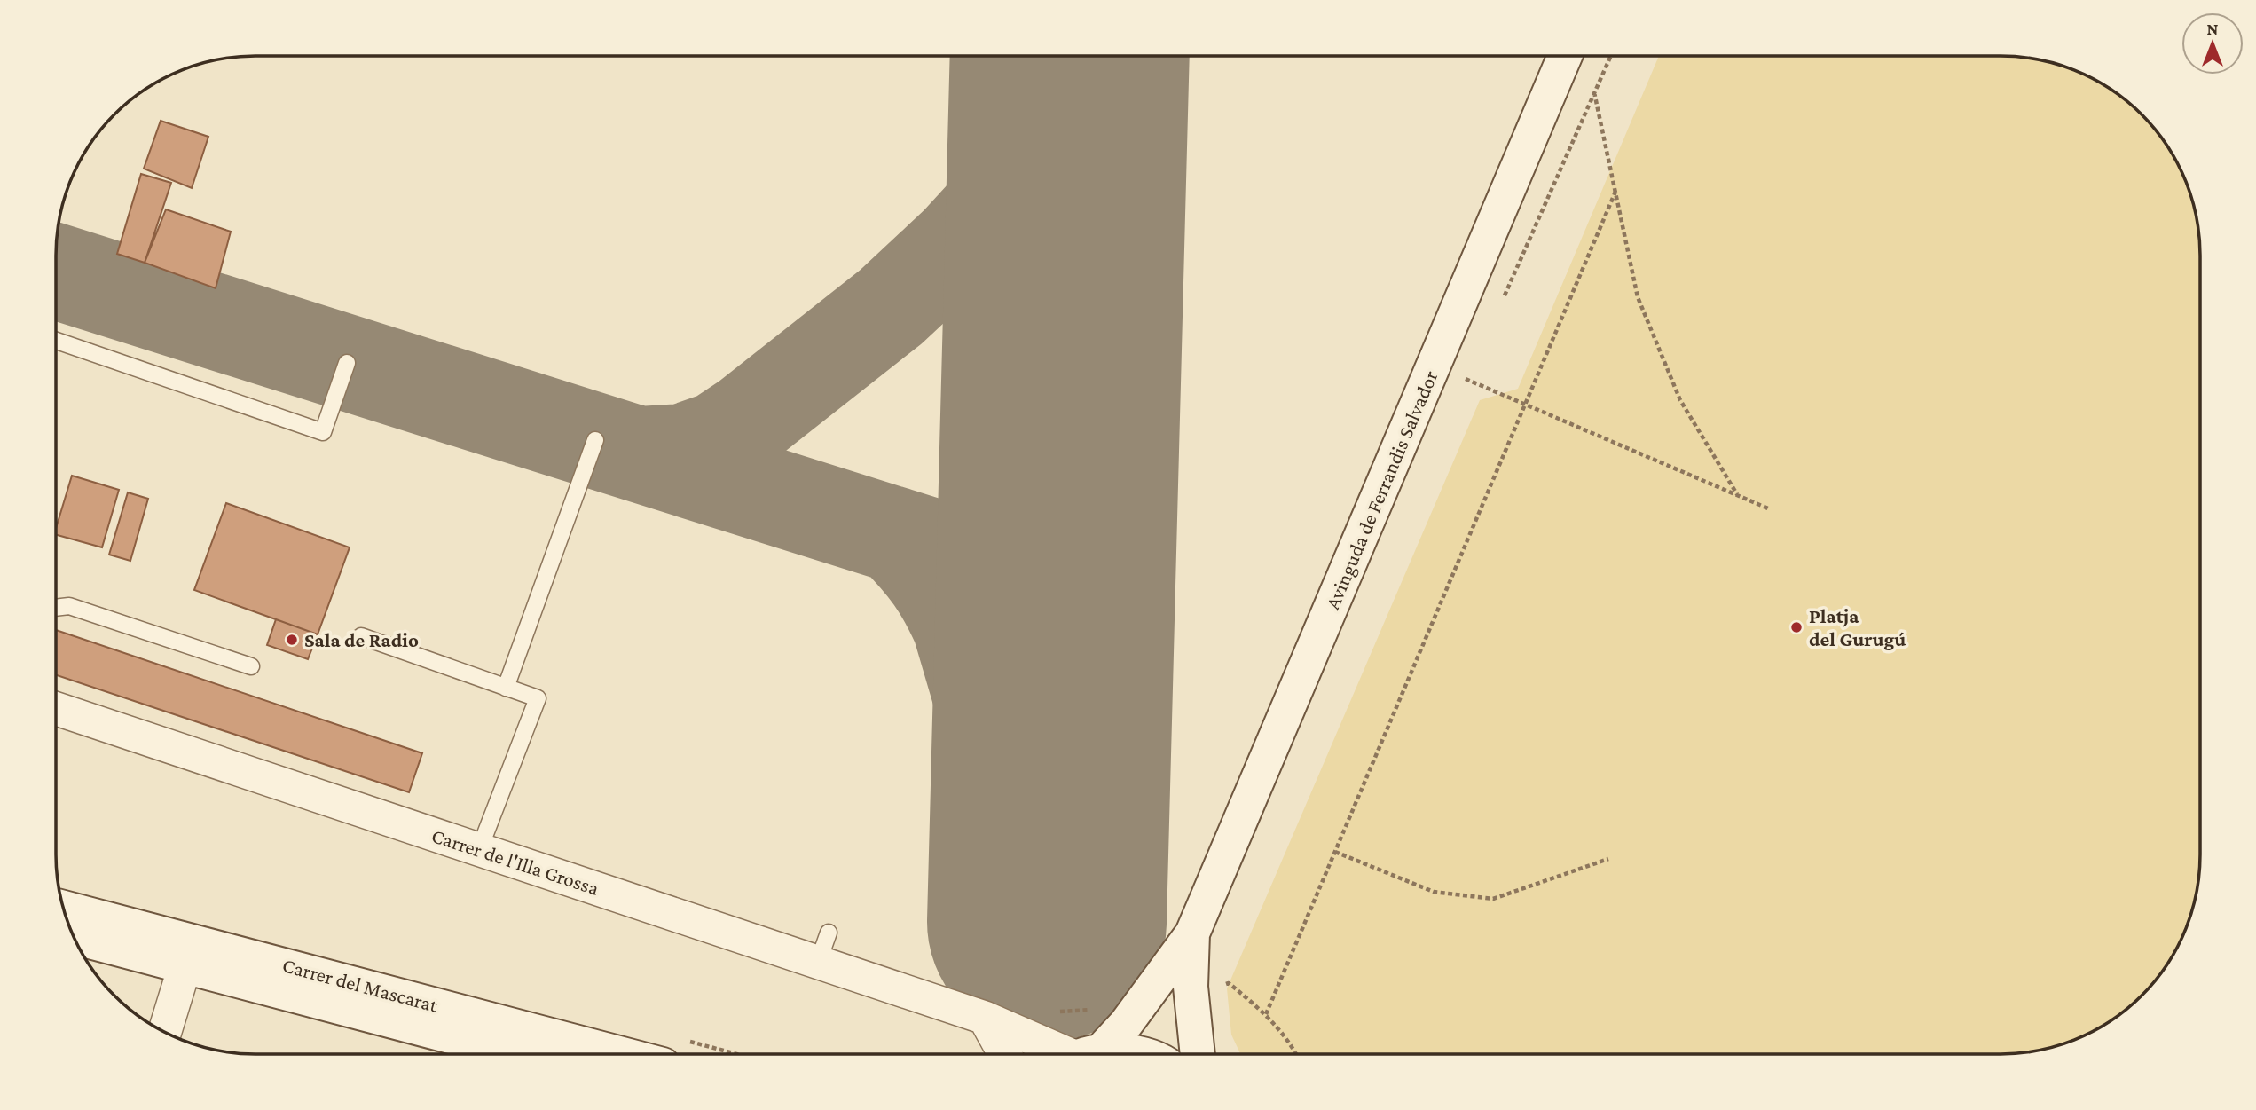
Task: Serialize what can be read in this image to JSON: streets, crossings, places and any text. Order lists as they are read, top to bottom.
{
  "streets": {
    "street": ["Avinguda de Ferrandis Salvador", "Carrer de l'Illa Grossa", "Carrer del Mascarat"]
  },
  "places": ["Platja del Gurugú", "Sala de Radio"],
  "north": "top"
}
